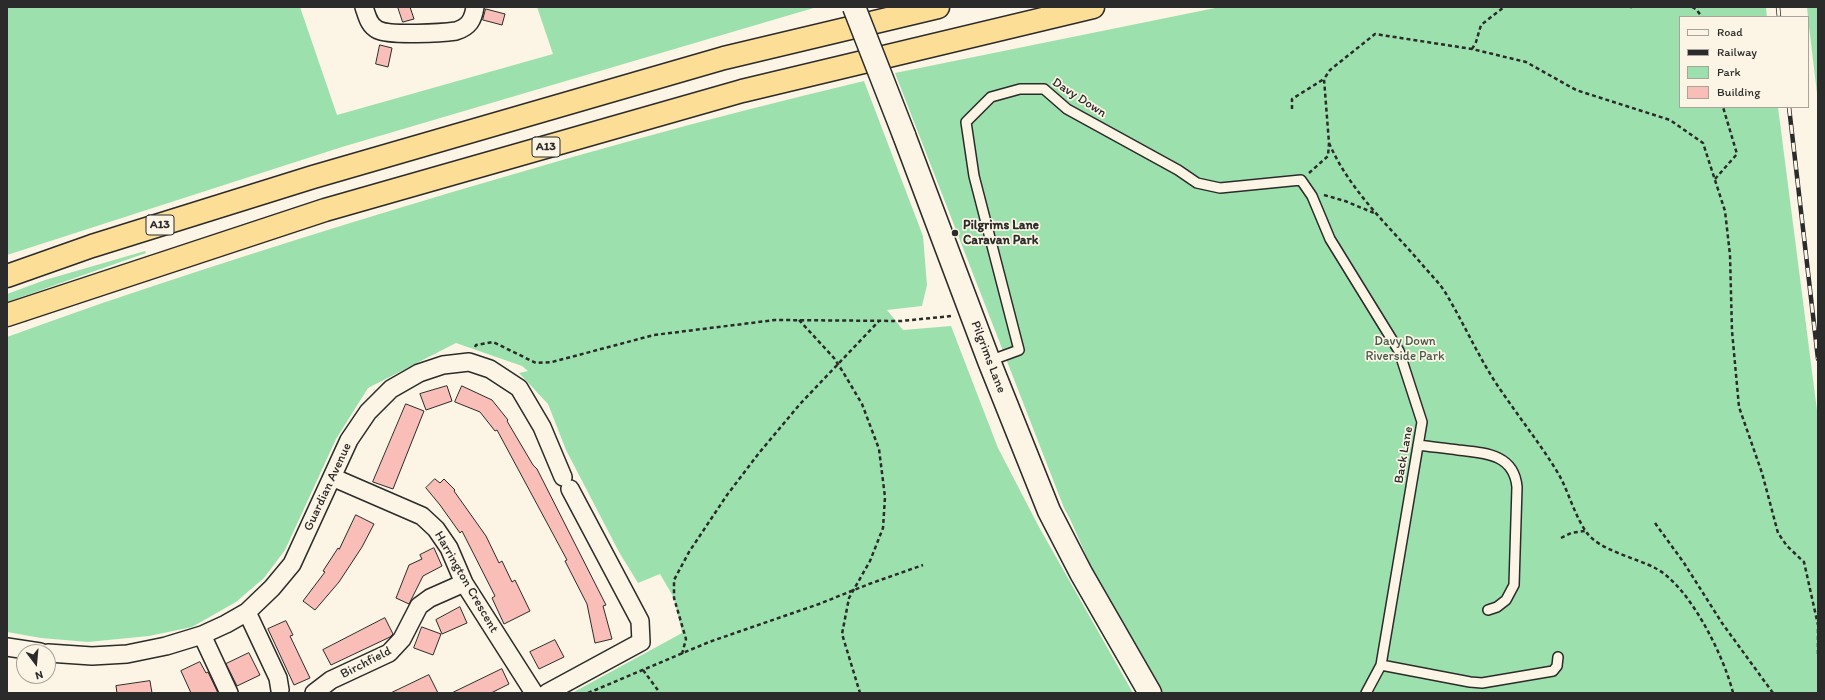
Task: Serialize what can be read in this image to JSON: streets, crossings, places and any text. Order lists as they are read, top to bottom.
{
  "streets": {
    "highway": ["A13"],
    "main road": ["Pilgrims Lane"],
    "street": ["Guardian Avenue", "Harrington Crescent", "Birchfield"],
    "lane": ["Davy Down", "Back Lane"]
  },
  "crossings": [
    ["Davy Down", "Pilgrims Lane"],
    ["Guardian Avenue", "Harrington Crescent"],
    ["Harrington Crescent", "Birchfield"]
  ],
  "parks": ["Davy Down Riverside Park"],
  "places": ["Pilgrims Lane Caravan Park"],
  "legend": [
    "Road",
    "Railway",
    "Park",
    "Building"
  ],
  "north": "bottom"
}
